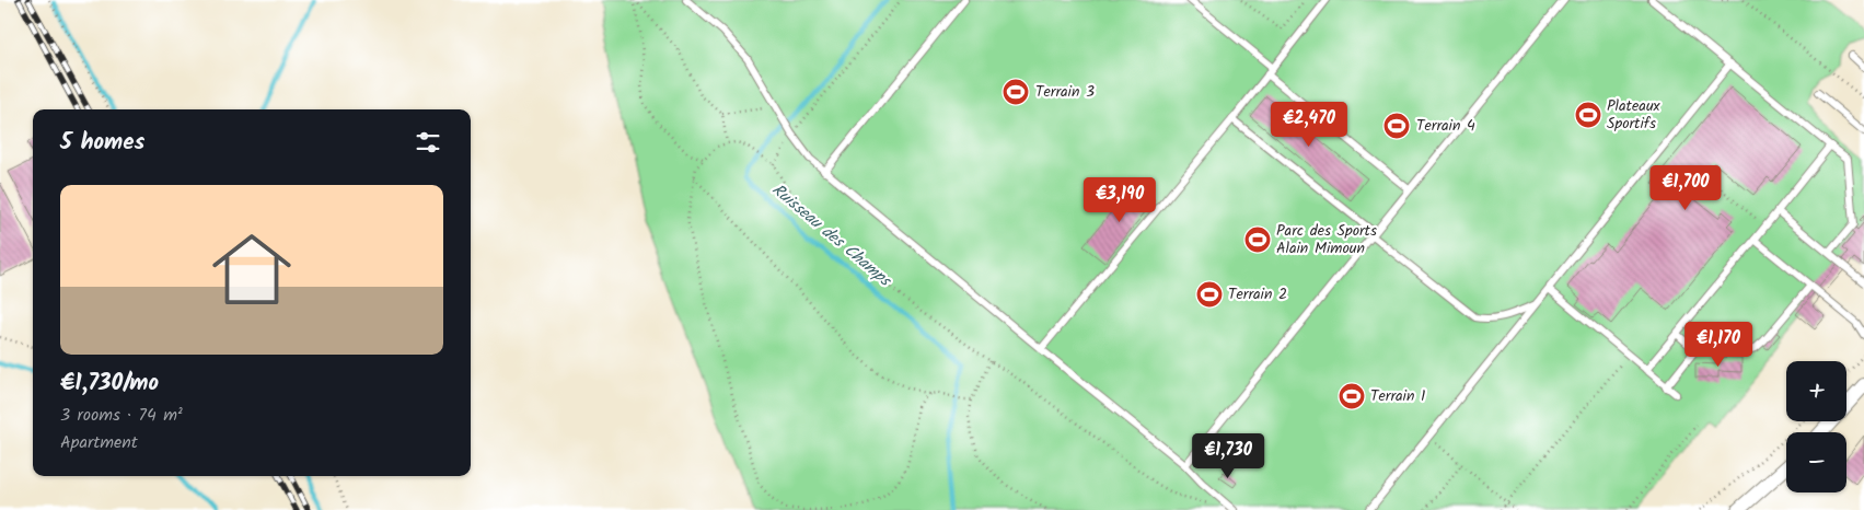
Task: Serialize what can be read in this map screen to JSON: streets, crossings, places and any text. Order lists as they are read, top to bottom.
{
  "water": ["Ruisseau des Champs"],
  "places": {
    "sports": [
      "Terrain 3",
      "Plateaux Sportifs",
      "Terrain 4",
      "Parc des Sports Alain Mimoun",
      "Terrain 2",
      "Terrain 1"
    ]
  },
  "page": {
    "price": [
      "€2,470",
      "€1,700",
      "€3,190",
      "€1,170",
      "€1,730"
    ],
    "heading": "5 homes",
    "list": [
      {
        "name": "€1,730/mo",
        "note": "3 rooms · 74 m² · Apartment"
      }
    ],
    "map_buttons": ["+", "−"]
  }
}
